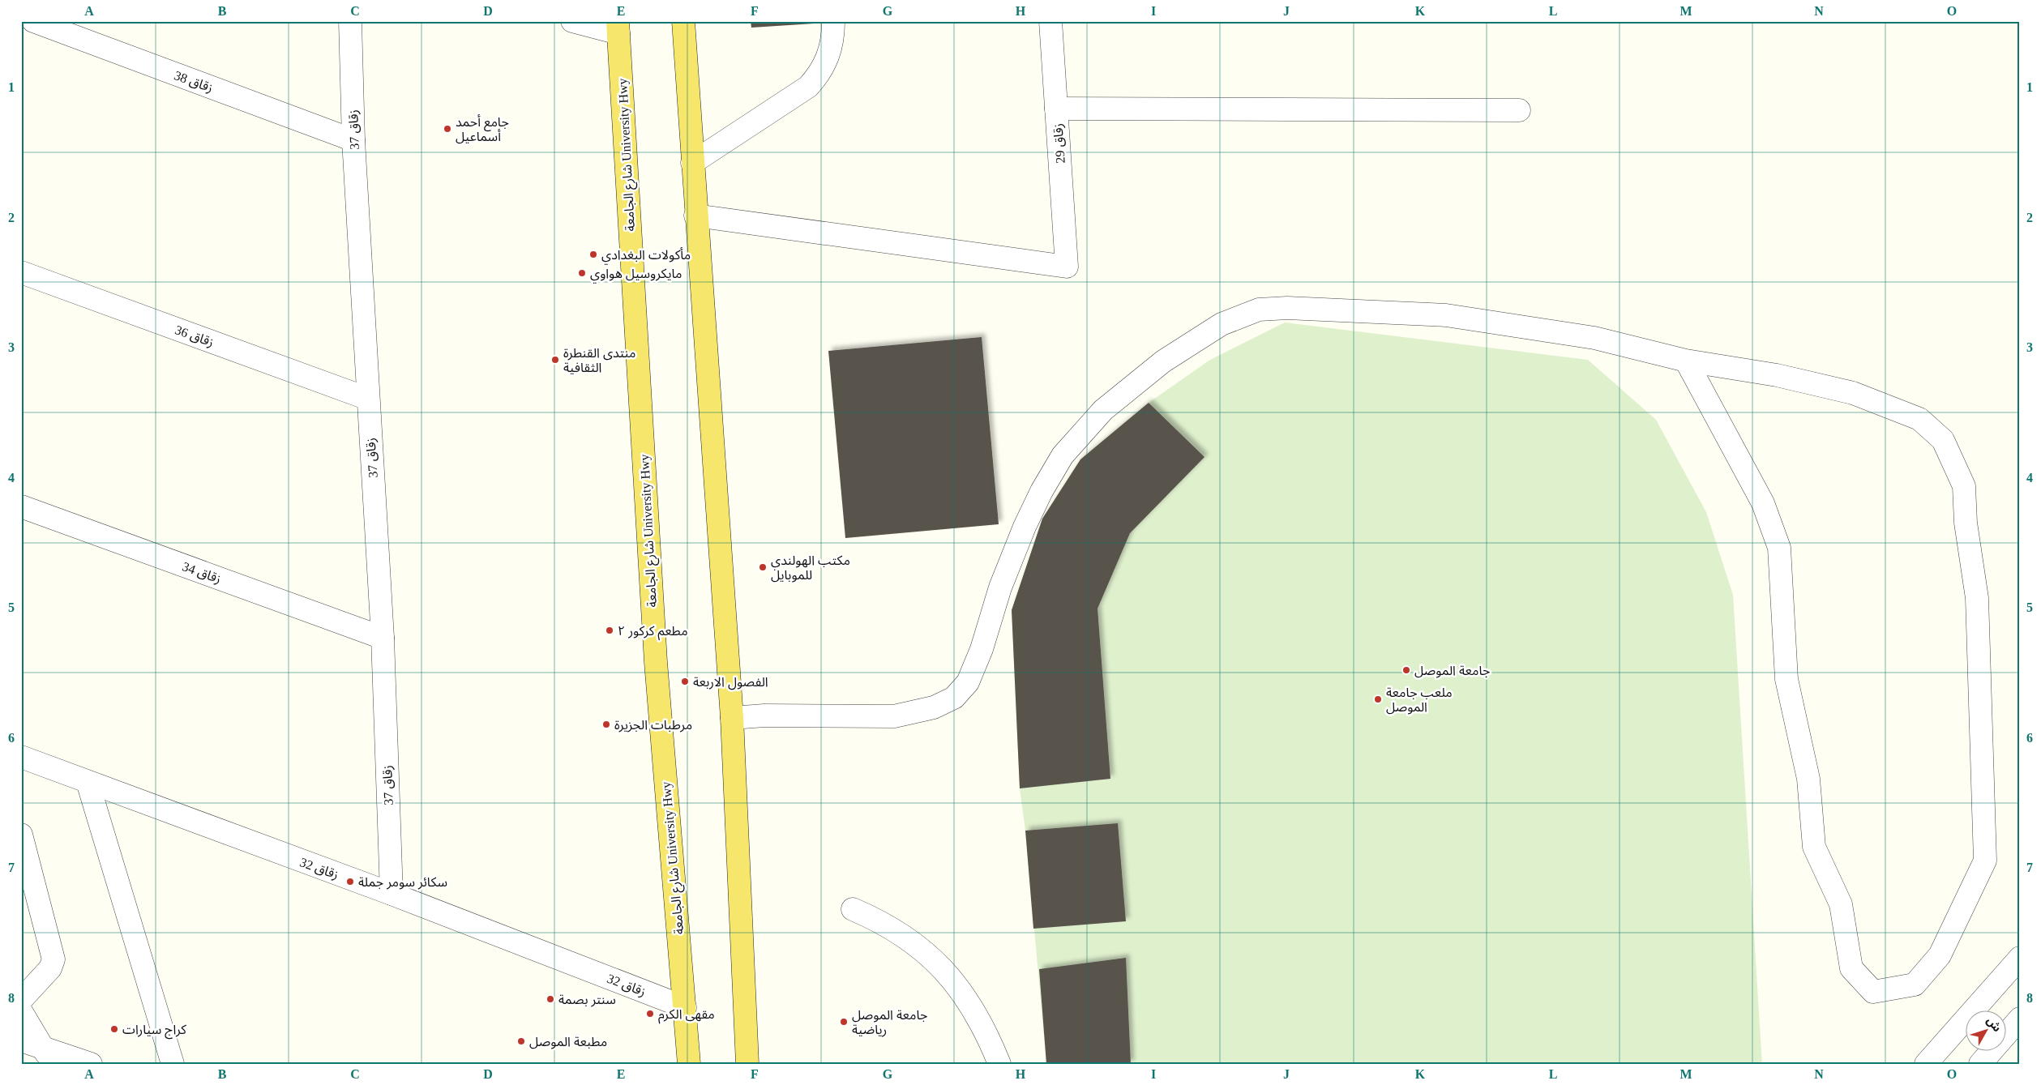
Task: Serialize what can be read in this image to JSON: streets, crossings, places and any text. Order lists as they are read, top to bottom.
{
  "streets": {
    "main road": ["شارع الجامعة University Hwy"],
    "street": [
      "زقاق 38",
      "زقاق 37",
      "زقاق 29",
      "زقاق 36",
      "زقاق 34",
      "زقاق 32"
    ]
  },
  "crossings": [
    ["زقاق 38", "زقاق 37"],
    ["زقاق 37", "زقاق 36"],
    ["زقاق 37", "زقاق 34"],
    ["زقاق 37", "زقاق 32"],
    ["شارع الجامعة University Hwy", "زقاق 32"]
  ],
  "places": [
    "جامع أحمد أسماعيل",
    "مأكولات البغدادي",
    "مايكروسيل هواوي",
    "منتدى القنطرة الثقافية",
    "مكتب الهولندي للموبايل",
    "مطعم كركور ٢",
    "جامعة الموصل",
    "الفصول الاربعة",
    "ملعب جامعة الموصل",
    "مرطبات الجزيرة",
    "سكائر سومر جملة",
    "سنتر بصمة",
    "مقهى الكرم",
    "جامعة الموصل رياضية",
    "كراج سيارات",
    "مطبعة الموصل"
  ],
  "north": "top right",
  "grid": {
    "columns": [
      "A",
      "B",
      "C",
      "D",
      "E",
      "F",
      "G",
      "H",
      "I",
      "J",
      "K",
      "L",
      "M",
      "N",
      "O"
    ],
    "rows": [
      "1",
      "2",
      "3",
      "4",
      "5",
      "6",
      "7",
      "8"
    ]
  }
}
